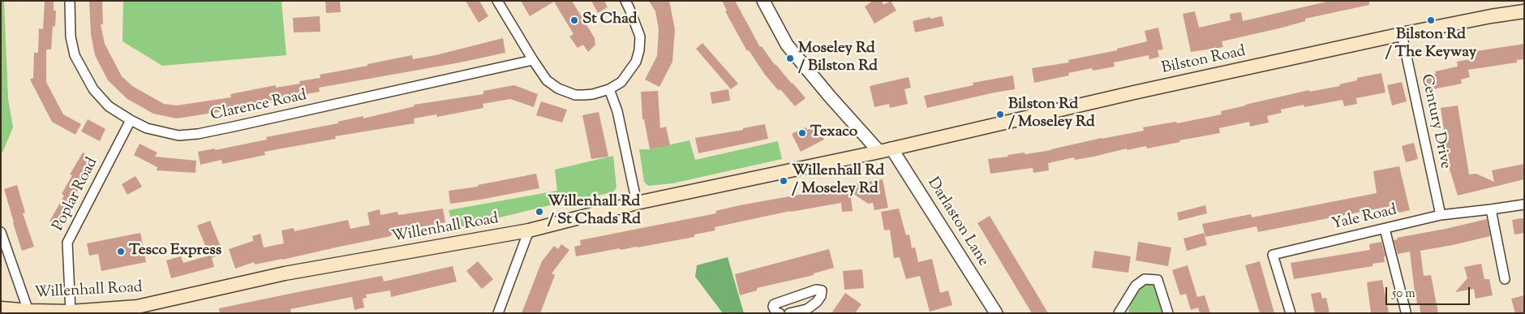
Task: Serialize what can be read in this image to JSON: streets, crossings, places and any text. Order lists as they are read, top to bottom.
{
  "streets": {
    "main road": ["Bilston Road", "Willenhall Road"],
    "street": [
      "Clarence Road",
      "Century Drive",
      "Poplar Road",
      "Yale Road",
      "Darlaston Lane"
    ]
  },
  "crossings": [
    ["Bilston Road", "Century Drive"],
    ["Bilston Road", "Darlaston Lane"],
    ["Bilston Road", "Willenhall Road"],
    ["Clarence Road", "Poplar Road"],
    ["Century Drive", "Yale Road"],
    ["Poplar Road", "Willenhall Road"],
    ["Darlaston Lane", "Willenhall Road"]
  ],
  "places": [
    "St Chad",
    "Bilston Rd / The Keyway",
    "Moseley Rd / Bilston Rd",
    "Bilston Rd / Moseley Rd",
    "Texaco",
    "Willenhall Rd / Moseley Rd",
    "Willenhall Rd / St Chads Rd",
    "Tesco Express"
  ],
  "scale_bar": "50 m"
}
